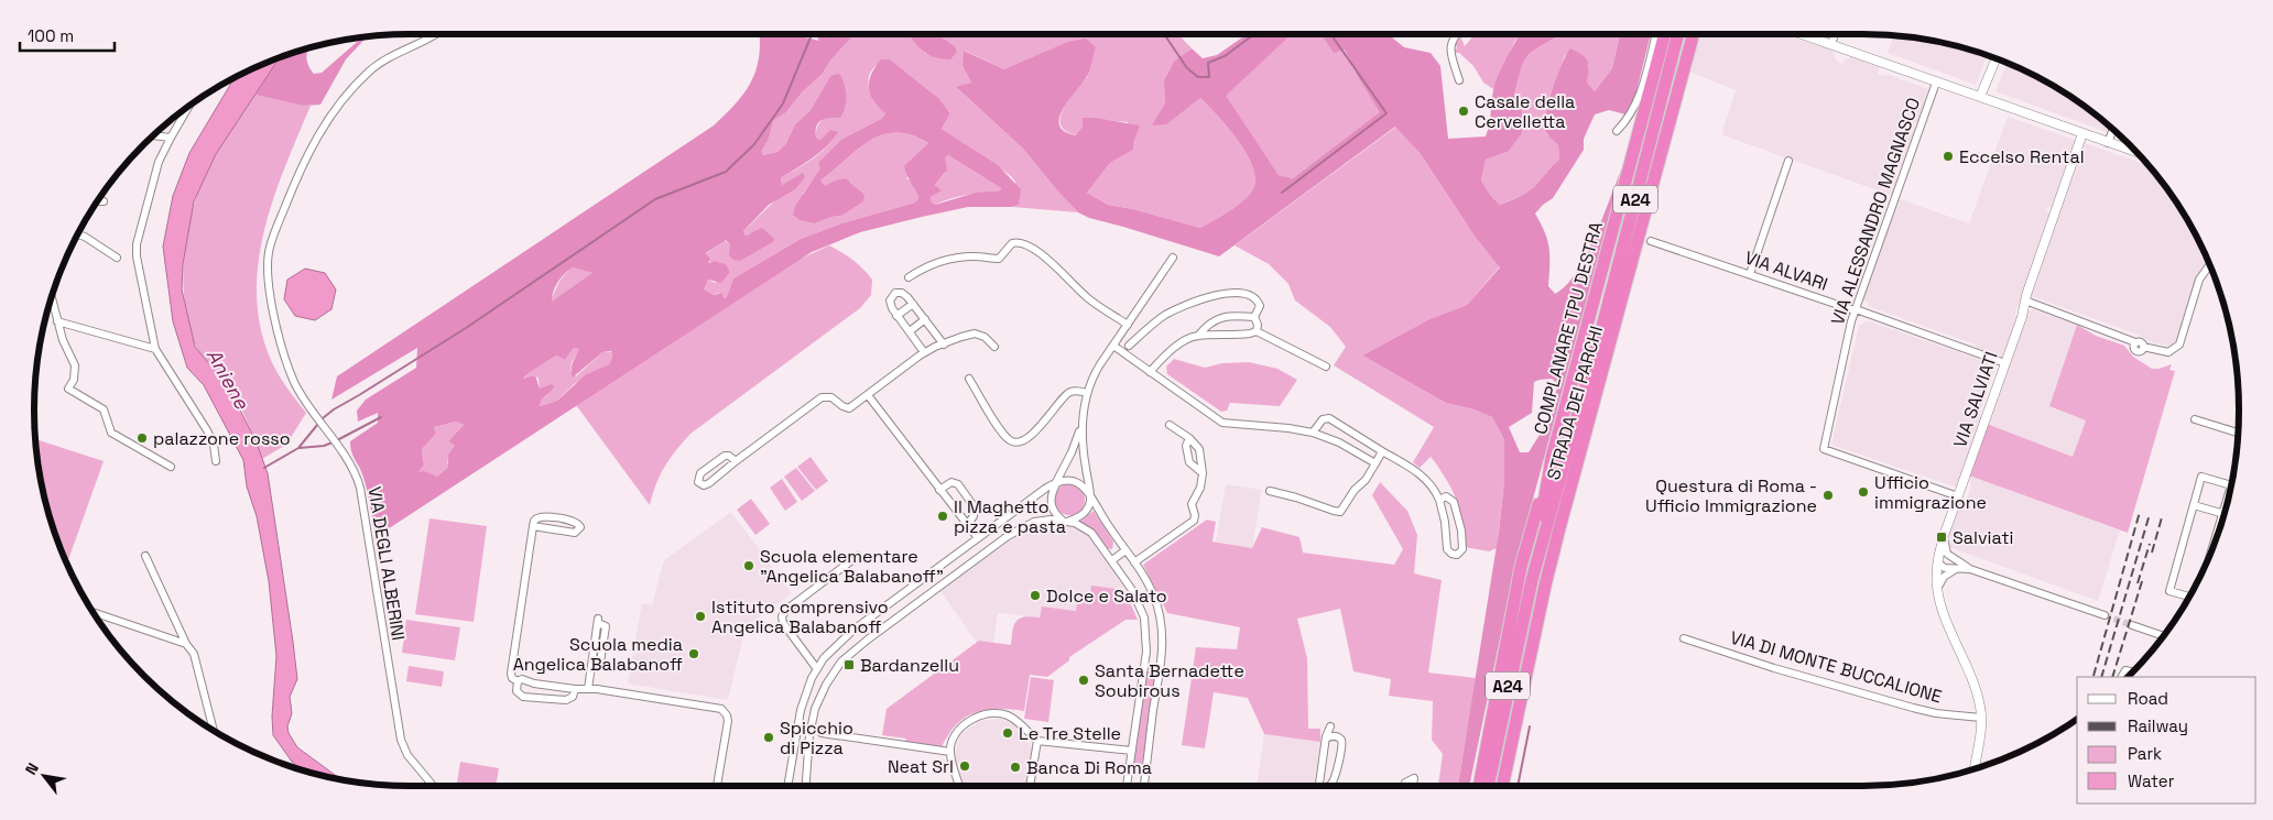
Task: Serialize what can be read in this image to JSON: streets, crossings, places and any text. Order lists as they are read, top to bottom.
{
  "streets": {
    "highway": ["A24", "COMPLANARE TPU DESTRA", "STRADA DEI PARCHI"],
    "street": [
      "VIA ALESSANDRO MAGNASCO",
      "VIA ALVARI",
      "VIA SALVIATI",
      "VIA DEGLI ALBERINI",
      "VIA DI MONTE BUCCALIONE"
    ]
  },
  "crossings": [
    ["VIA ALESSANDRO MAGNASCO", "VIA ALVARI"],
    ["VIA ALESSANDRO MAGNASCO", "VIA SALVIATI"],
    ["VIA ALVARI", "VIA SALVIATI"],
    ["COMPLANARE TPU DESTRA", "STRADA DEI PARCHI"],
    ["VIA SALVIATI", "VIA DI MONTE BUCCALIONE"]
  ],
  "water": ["Aniene"],
  "places": {
    "other": [
      "Casale della Cervelletta",
      "Eccelso Rental",
      "palazzone rosso",
      "Ufficio immigrazione",
      "Questura di Roma - Ufficio Immigrazione",
      "Il Maghetto pizza e pasta",
      "Scuola elementare \"Angelica Balabanoff\"",
      "Dolce e Salato",
      "Istituto comprensivo Angelica Balabanoff",
      "Scuola media Angelica Balabanoff",
      "Santa Bernadette Soubirous",
      "Le Tre Stelle",
      "Spicchio di Pizza",
      "Neat Srl",
      "Banca Di Roma"
    ],
    "transit": ["Salviati", "Bardanzellu"]
  },
  "legend": [
    "Road",
    "Railway",
    "Park",
    "Water"
  ],
  "scale_bar": "100 m",
  "north": "top left"
}
